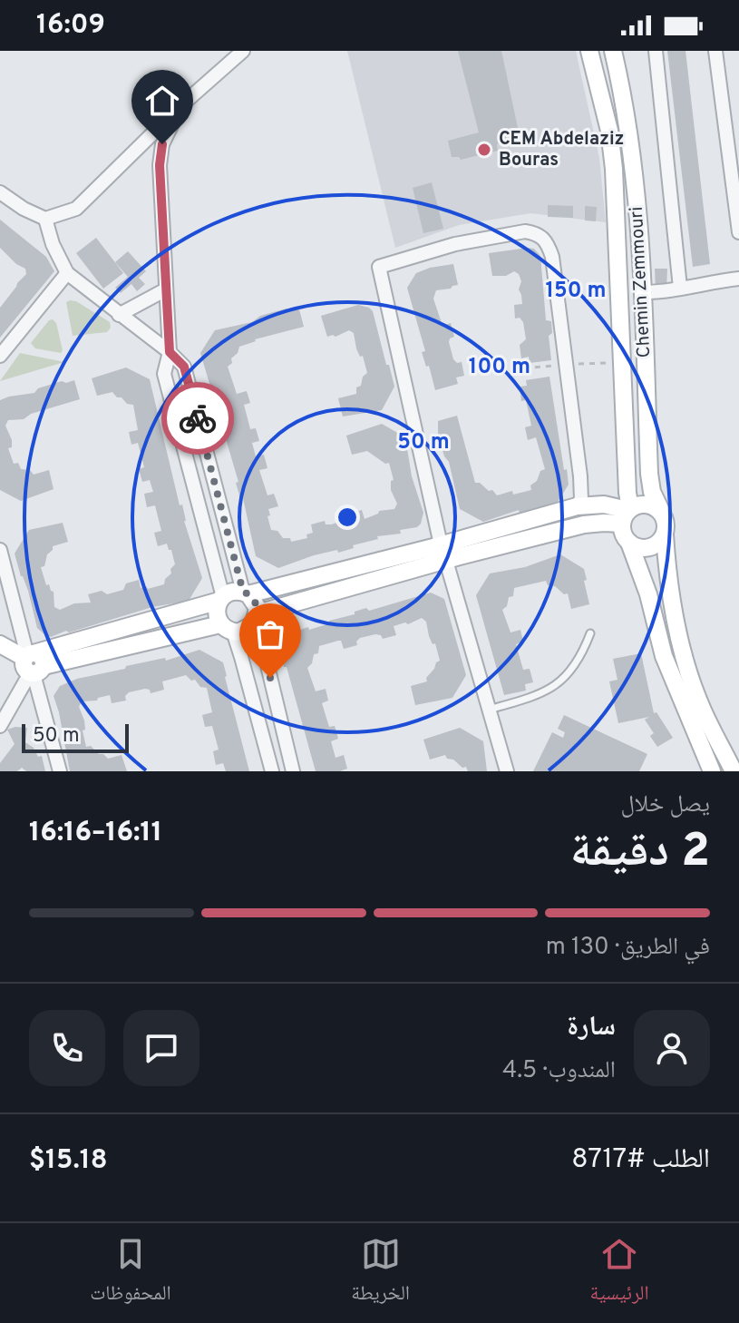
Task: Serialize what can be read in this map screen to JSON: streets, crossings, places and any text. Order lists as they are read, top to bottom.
{
  "streets": {
    "street": ["Chemin Zemmouri"]
  },
  "places": ["CEM Abdelaziz Bouras"],
  "scale_bar": "50 m",
  "page": {
    "status": "16:09",
    "scale": "50 m",
    "heading": ["2 دقيقة", "يصل خلال", "16:11–16:16"],
    "panel": [
      "سارة",
      "المندوب · 4.5",
      "الطلب #8717",
      "$15.18"
    ],
    "bar": "في الطريق · 130 m",
    "tabs": ["الرئيسية", "الخريطة", "المحفوظات"]
  },
  "rings": ["150 m", "100 m", "50 m"]
}
